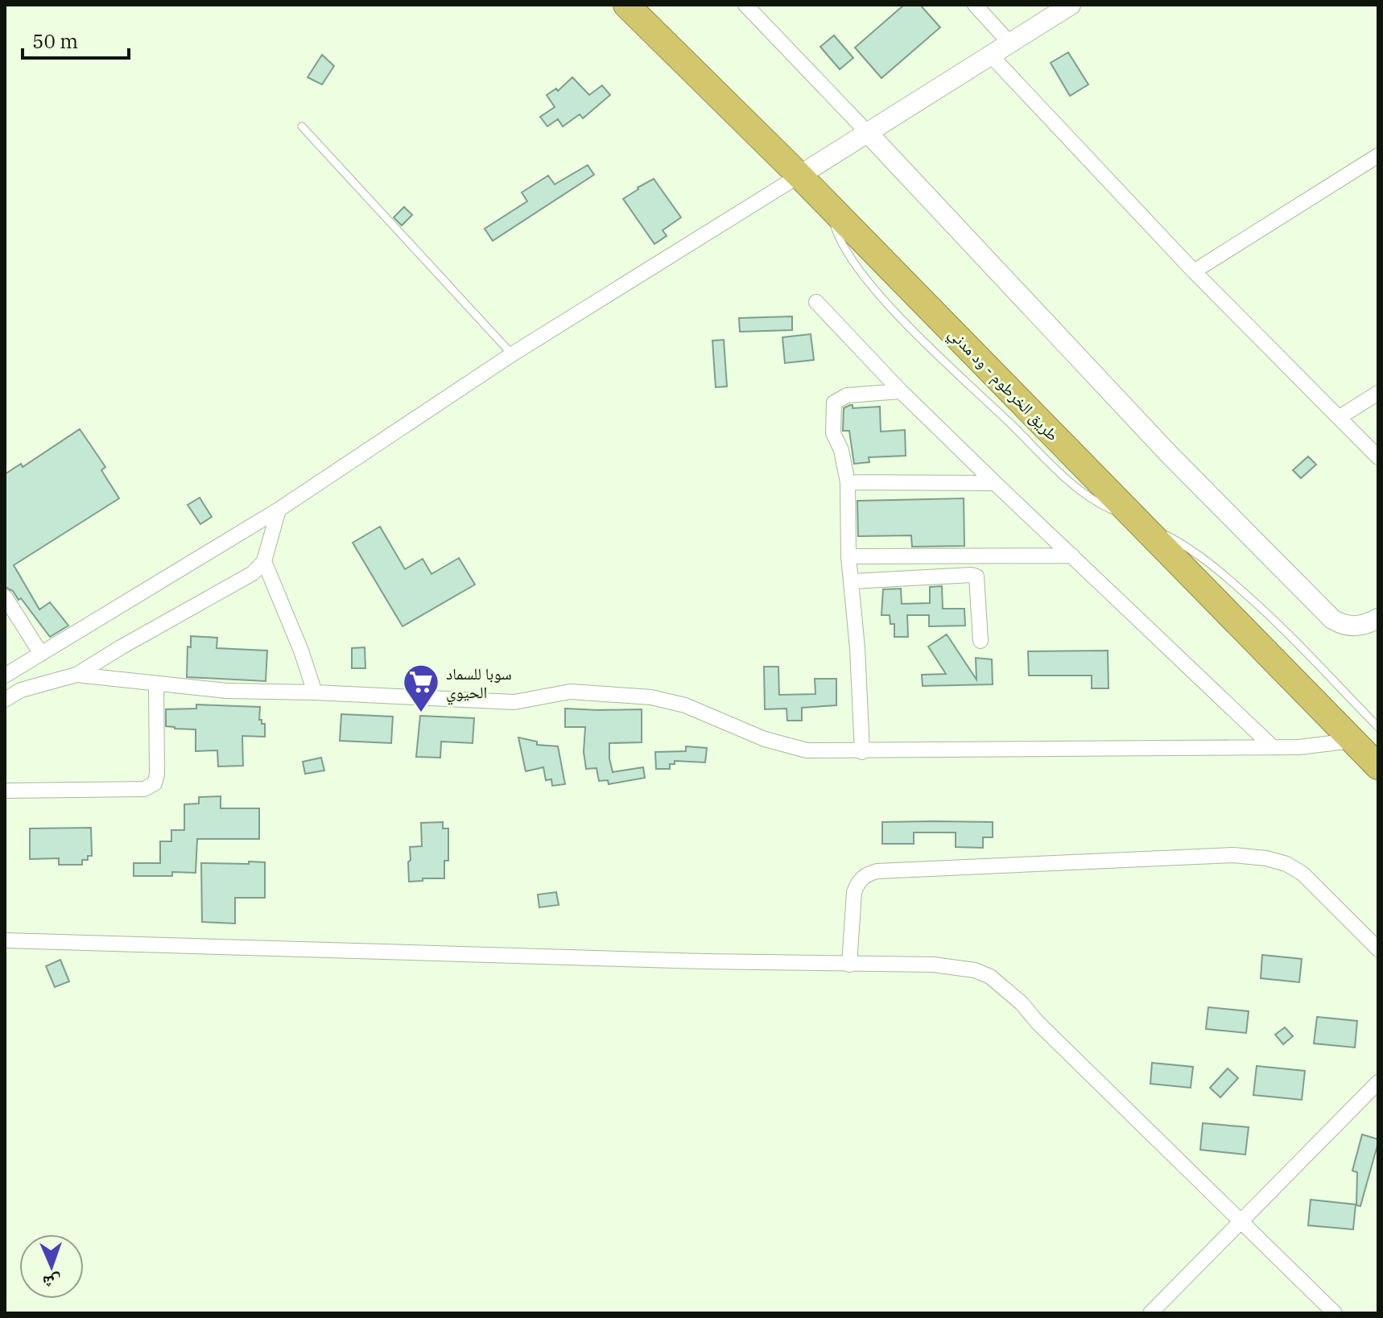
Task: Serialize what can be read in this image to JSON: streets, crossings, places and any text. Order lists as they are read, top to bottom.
{
  "streets": {
    "highway": ["طريق الخرطوم - ود مدني"]
  },
  "places": {
    "supermarket": ["سوبا للسماد الحيوي"]
  },
  "scale_bar": "50 m",
  "north": "bottom"
}
